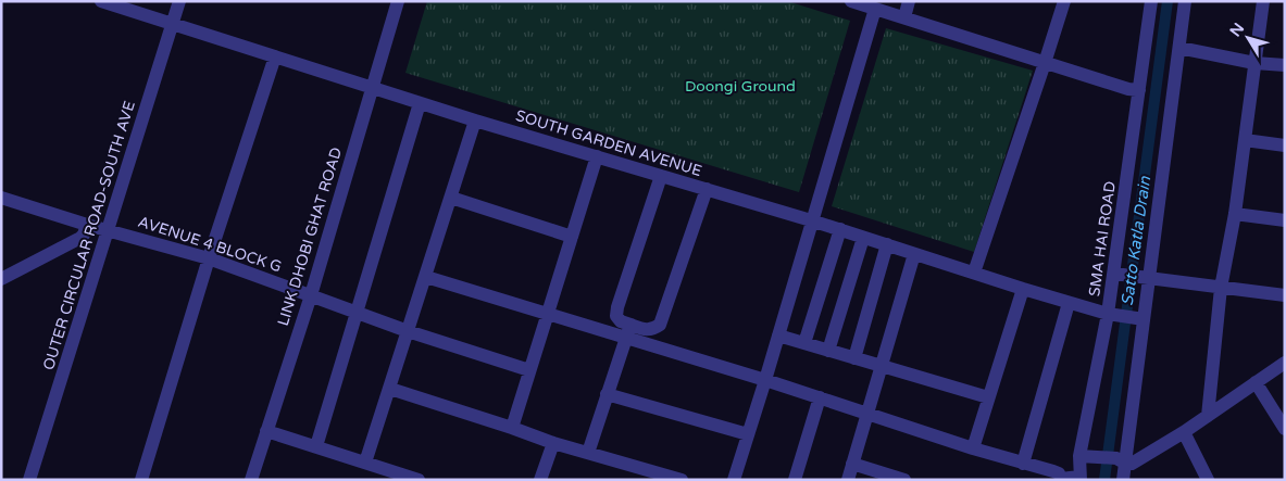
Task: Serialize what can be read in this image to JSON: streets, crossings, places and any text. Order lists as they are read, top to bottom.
{
  "streets": {
    "street": [
      "SOUTH GARDEN AVENUE",
      "OUTER CIRCULAR ROAD-SOUTH AVE",
      "LINK DHOBI GHAT ROAD",
      "SMA HAI ROAD",
      "AVENUE 4 BLOCK G"
    ]
  },
  "crossings": [
    ["SOUTH GARDEN AVENUE", "OUTER CIRCULAR ROAD-SOUTH AVE"],
    ["SOUTH GARDEN AVENUE", "LINK DHOBI GHAT ROAD"],
    ["SOUTH GARDEN AVENUE", "SMA HAI ROAD"],
    ["OUTER CIRCULAR ROAD-SOUTH AVE", "AVENUE 4 BLOCK G"],
    ["LINK DHOBI GHAT ROAD", "AVENUE 4 BLOCK G"]
  ],
  "water": ["Satto Katla Drain"],
  "parks": ["Doongi Ground"],
  "north": "top left"
}
